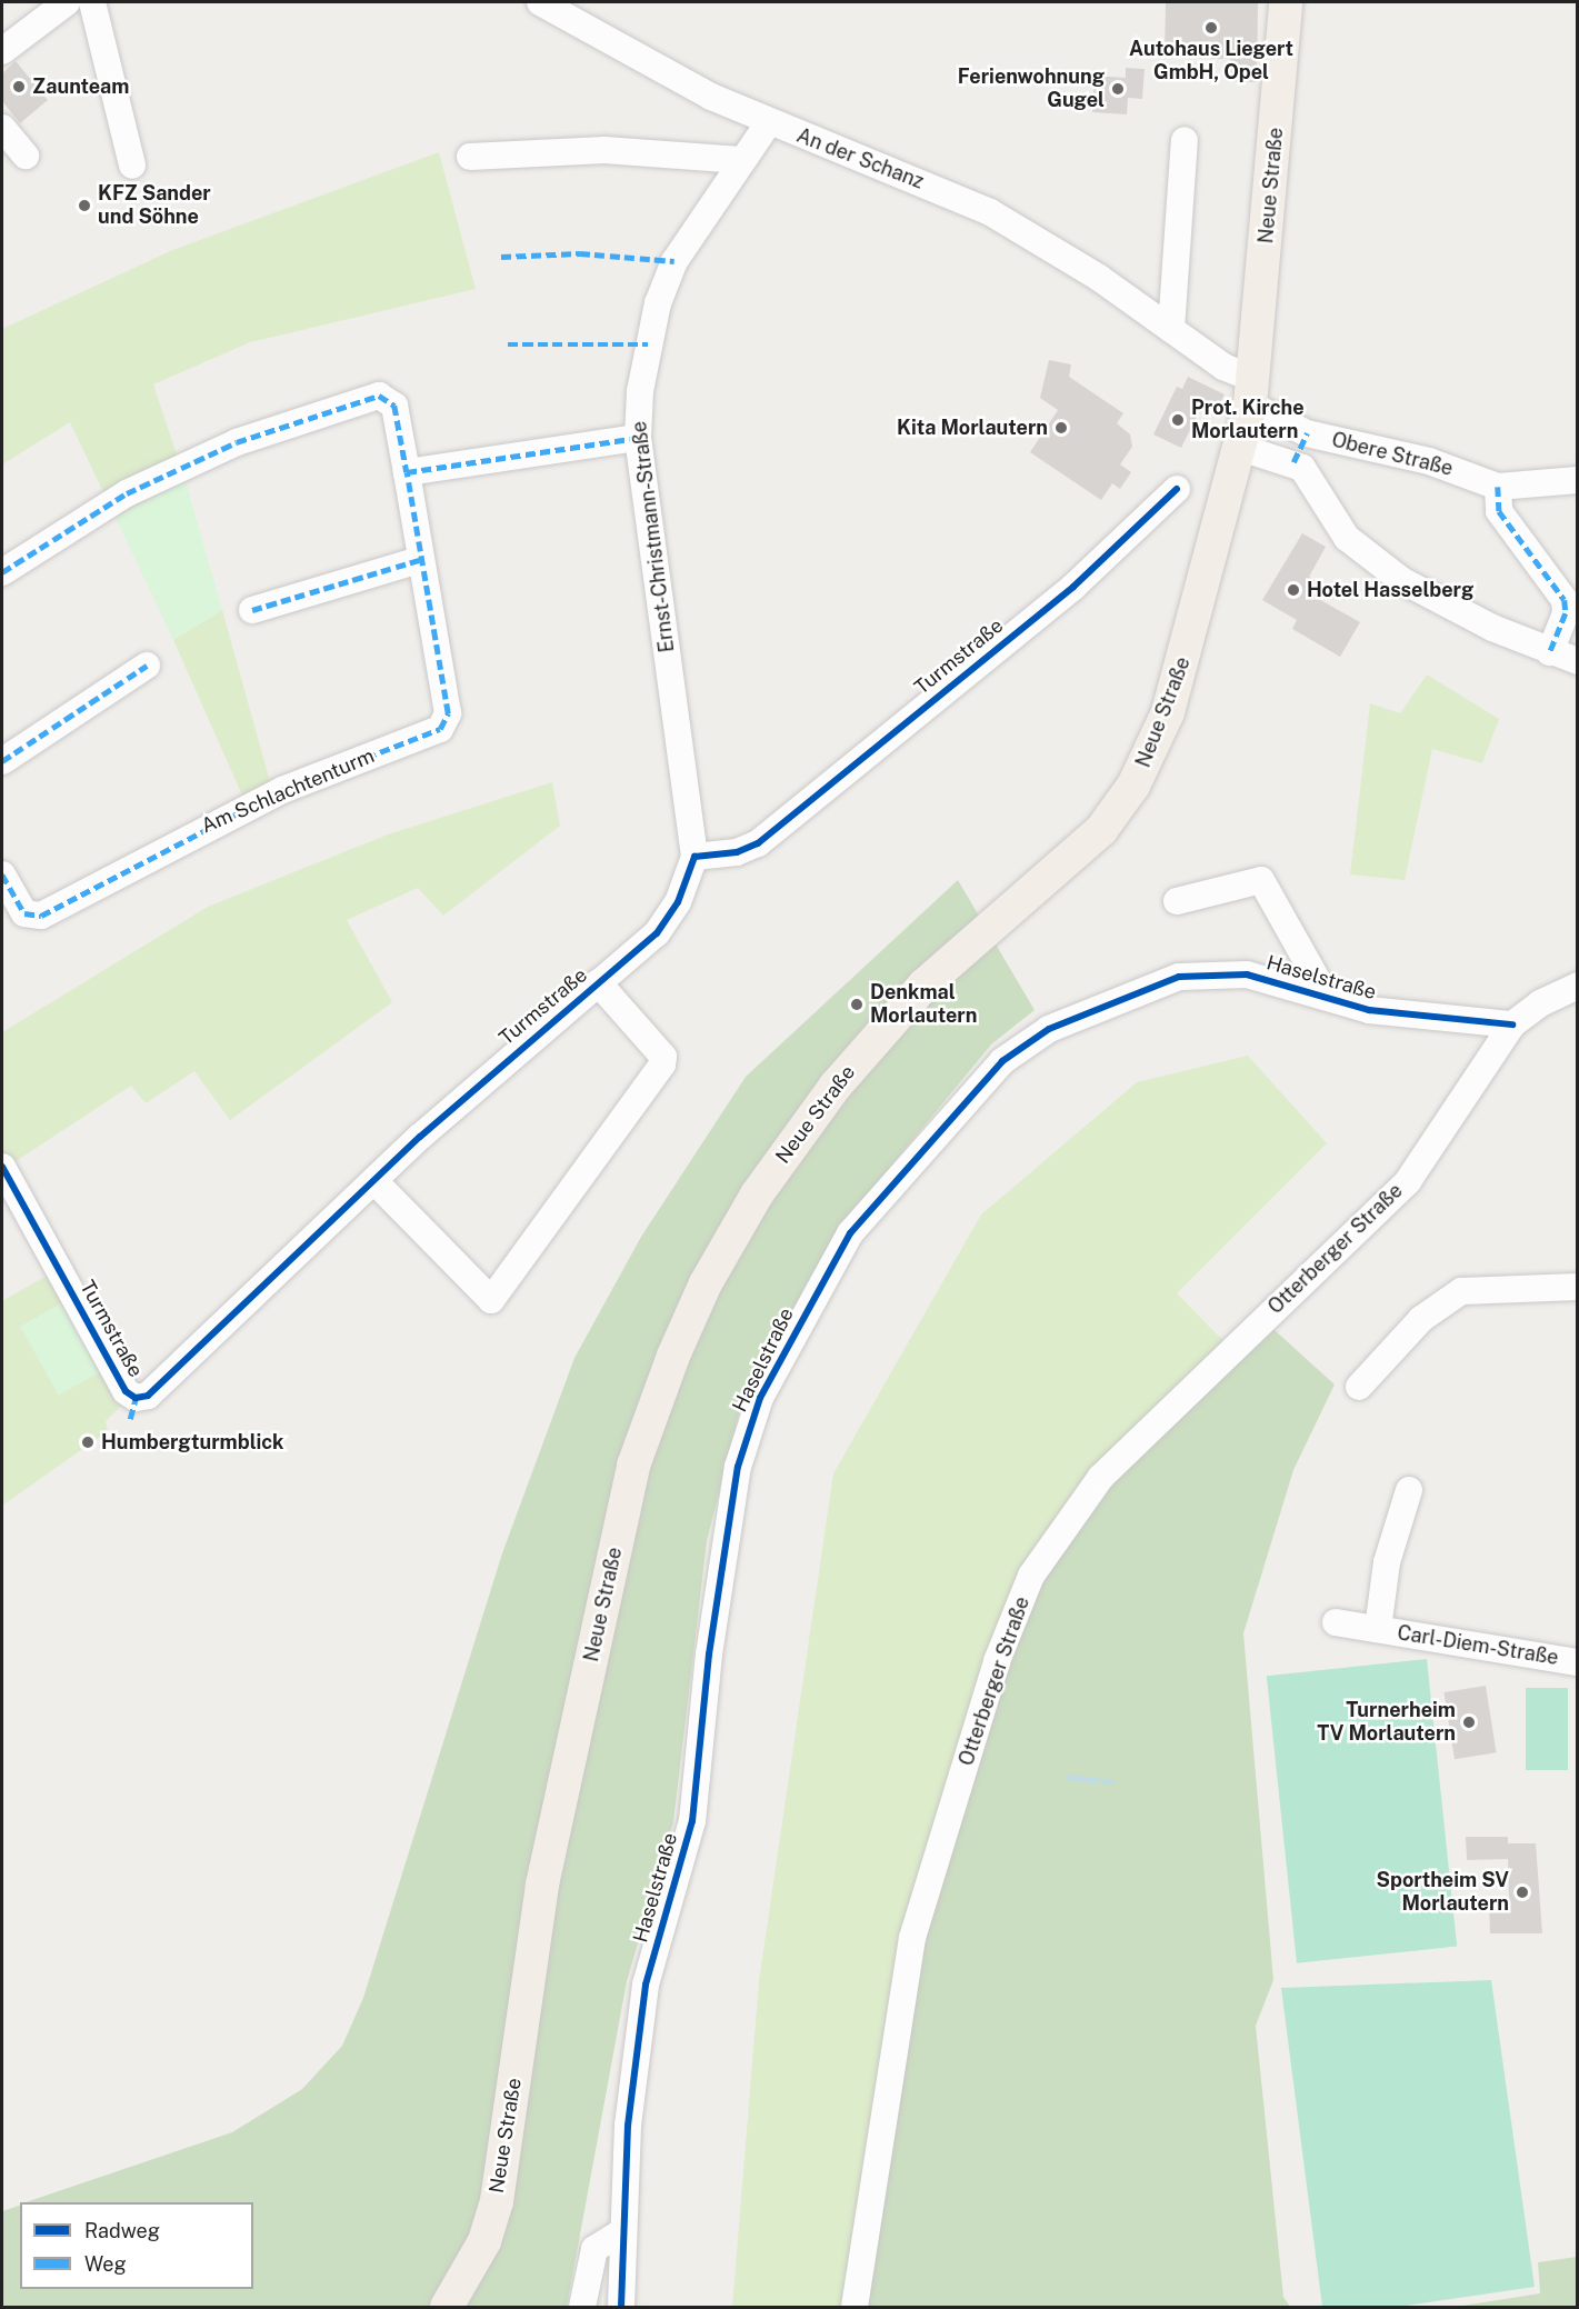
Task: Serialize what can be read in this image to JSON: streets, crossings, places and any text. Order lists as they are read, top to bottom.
{
  "streets": {
    "main road": ["Neue Straße"],
    "street": [
      "An der Schanz",
      "Obere Straße",
      "Ernst-Christmann-Straße",
      "Turmstraße",
      "Am Schlachtenturm",
      "Haselstraße",
      "Otterberger Straße",
      "Carl-Diem-Straße"
    ]
  },
  "crossings": [
    ["An der Schanz", "Neue Straße"],
    ["An der Schanz", "Obere Straße"],
    ["An der Schanz", "Ernst-Christmann-Straße"],
    ["Neue Straße", "Obere Straße"],
    ["Ernst-Christmann-Straße", "Turmstraße"],
    ["Haselstraße", "Otterberger Straße"]
  ],
  "places": [
    "Autohaus Liegert GmbH, Opel",
    "Zaunteam",
    "Ferienwohnung Gugel",
    "KFZ Sander und Söhne",
    "Prot. Kirche Morlautern",
    "Kita Morlautern",
    "Hotel Hasselberg",
    "Denkmal Morlautern",
    "Humbergturmblick",
    "Turnerheim TV Morlautern",
    "Sportheim SV Morlautern"
  ],
  "legend": ["Radweg", "Weg"]
}
